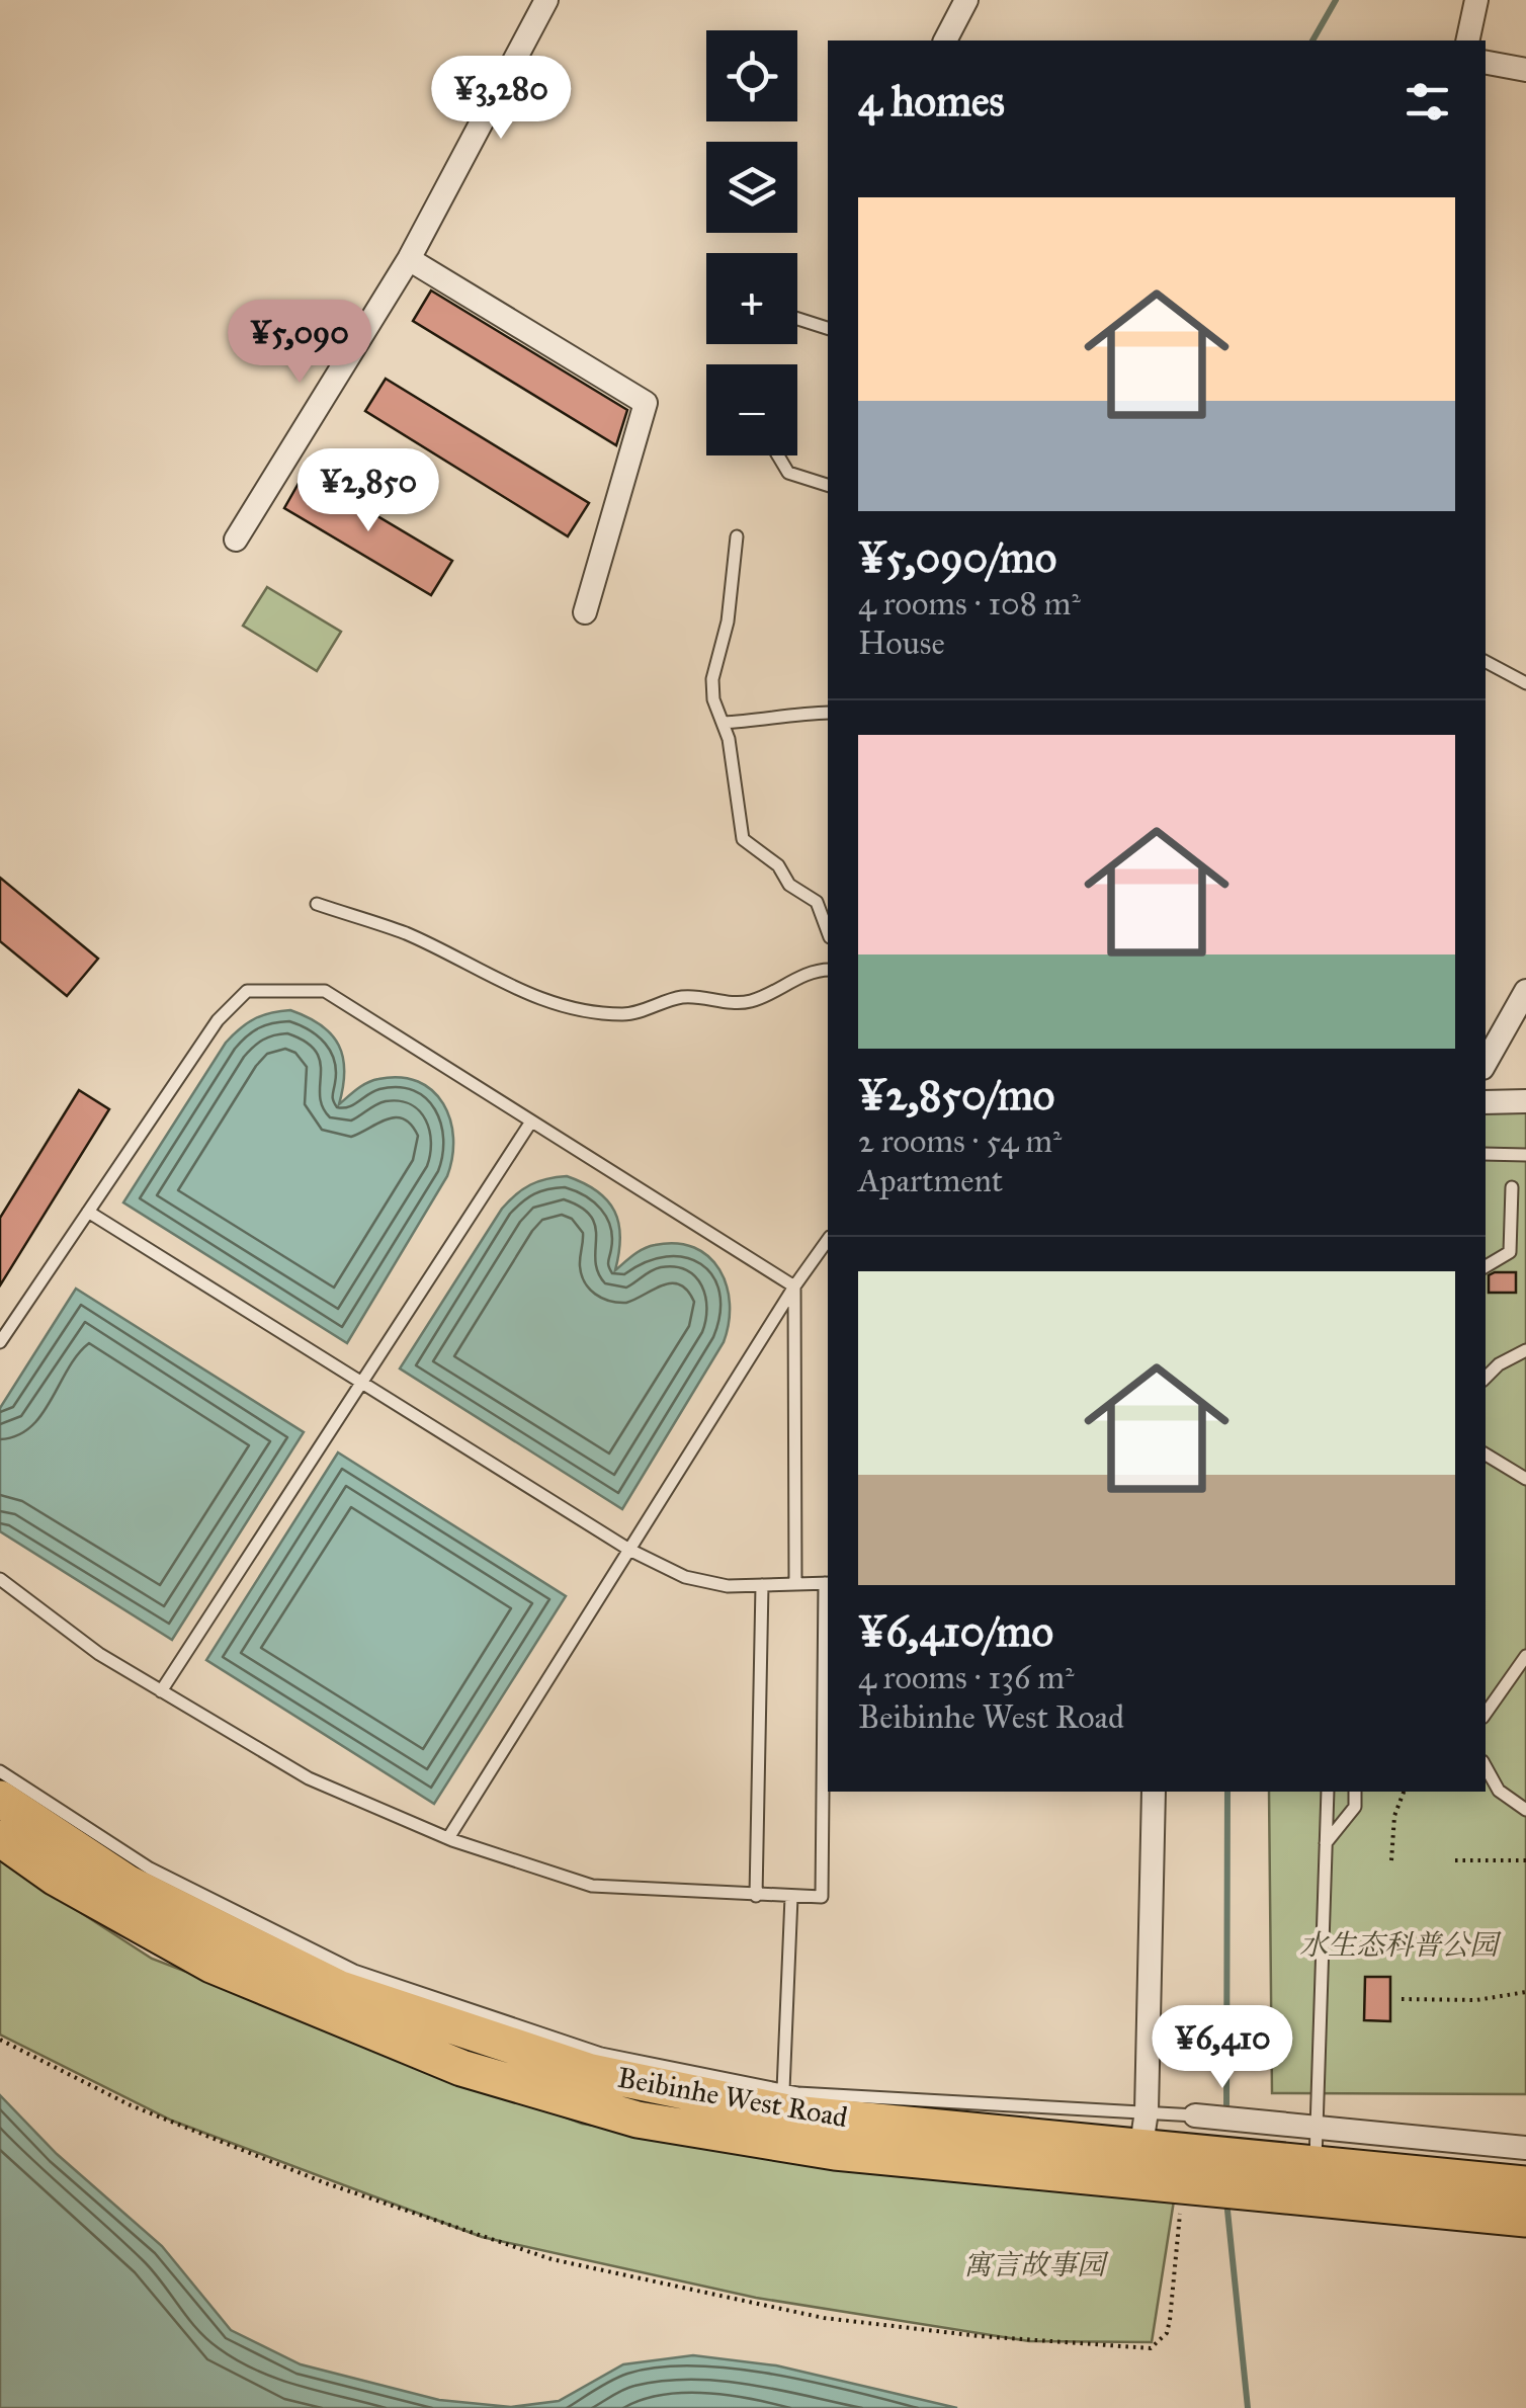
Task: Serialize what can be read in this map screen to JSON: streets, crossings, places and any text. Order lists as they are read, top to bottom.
{
  "streets": {
    "main road": ["Beibinhe West Road"]
  },
  "parks": ["水生态科普公园", "寓言故事园"],
  "page": {
    "map_buttons": ["+", "−"],
    "heading": "4 homes",
    "price": [
      "¥3,280",
      "¥5,090",
      "¥2,850",
      "¥6,410"
    ],
    "list": [
      {
        "name": "¥5,090/mo",
        "note": "4 rooms · 108 m² · House"
      },
      {
        "name": "¥2,850/mo",
        "note": "2 rooms · 54 m² · Apartment"
      },
      {
        "name": "¥6,410/mo",
        "note": "4 rooms · 136 m² · Beibinhe West Road"
      }
    ]
  }
}
